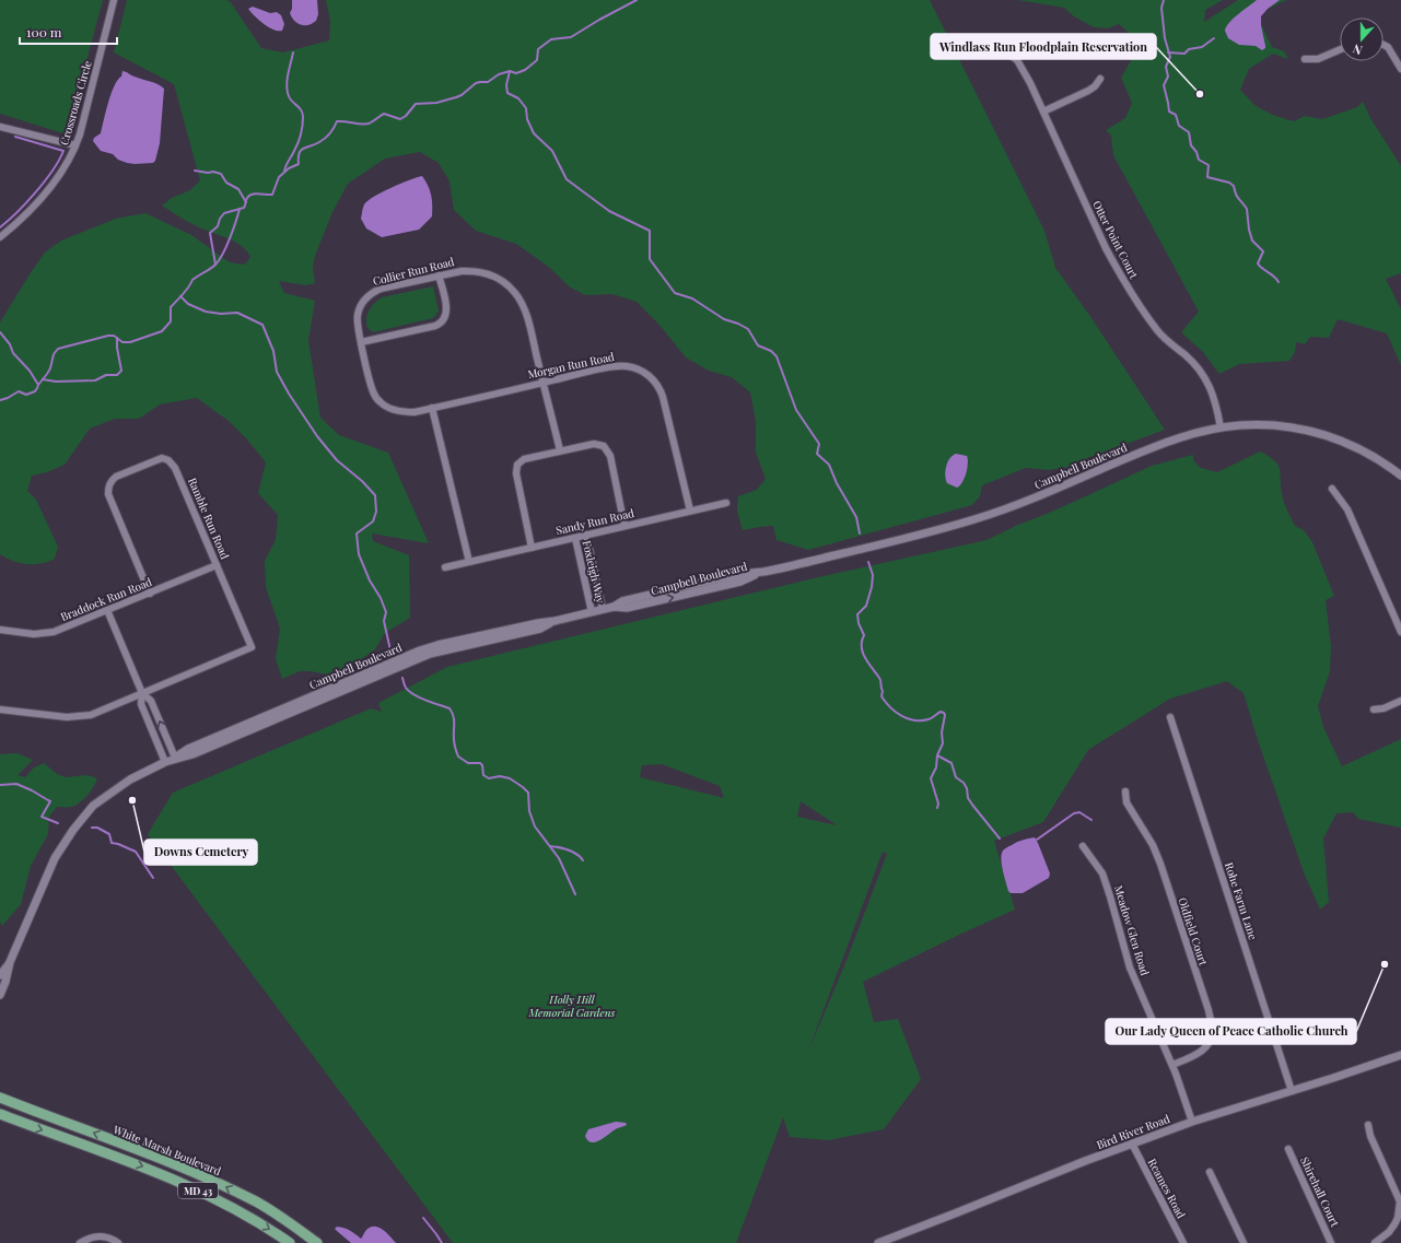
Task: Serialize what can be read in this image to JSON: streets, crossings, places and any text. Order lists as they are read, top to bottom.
{
  "streets": {
    "main road": ["White Marsh Boulevard", "MD 43"],
    "street": [
      "Crossroads Circle",
      "Otter Point Court",
      "Collier Run Road",
      "Morgan Run Road",
      "Campbell Boulevard",
      "Ramble Run Road",
      "Sandy Run Road",
      "Foxleigh Way",
      "Braddock Run Road",
      "Rohe Farm Lane",
      "Meadow Glen Road",
      "Oldfield Court",
      "Bird River Road",
      "Reames Road",
      "Shirehall Court"
    ]
  },
  "crossings": [
    ["Otter Point Court", "Campbell Boulevard"],
    ["Collier Run Road", "Morgan Run Road"],
    ["Morgan Run Road", "Sandy Run Road"],
    ["Campbell Boulevard", "Foxleigh Way"],
    ["Ramble Run Road", "Braddock Run Road"],
    ["Sandy Run Road", "Foxleigh Way"],
    ["Rohe Farm Lane", "Bird River Road"],
    ["Meadow Glen Road", "Oldfield Court"],
    ["Meadow Glen Road", "Bird River Road"],
    ["Bird River Road", "Reames Road"]
  ],
  "parks": ["Holly Hill Memorial Gardens"],
  "places": ["Windlass Run Floodplain Reservation", "Downs Cemetery", "Our Lady Queen of Peace Catholic Church"],
  "scale_bar": "100 m",
  "north": "bottom"
}
